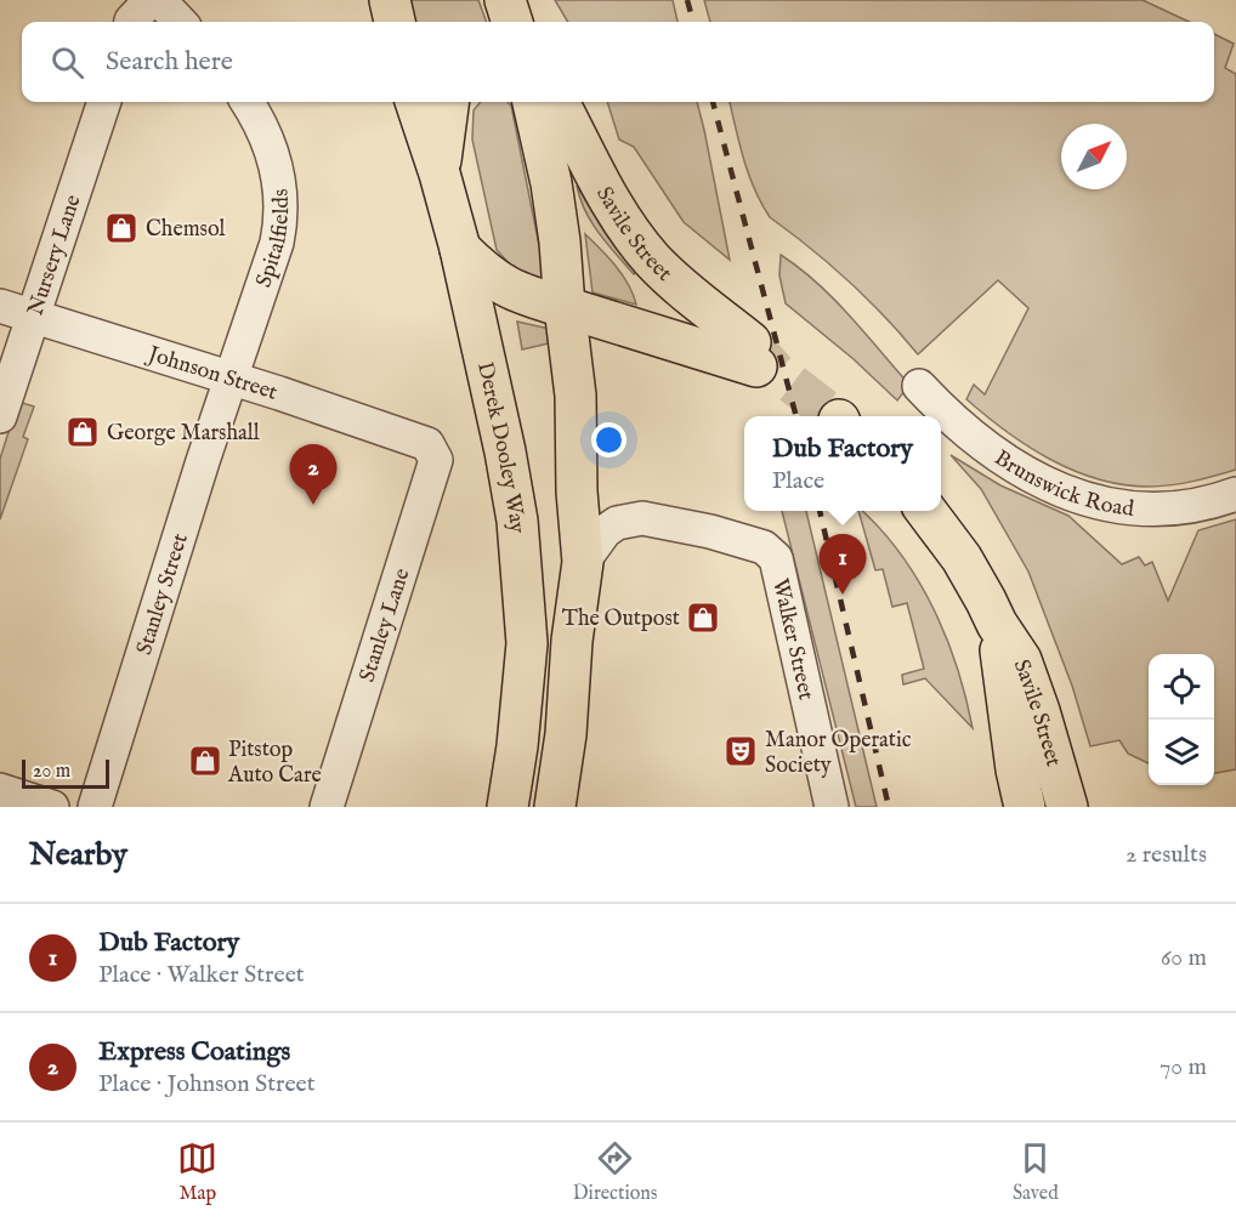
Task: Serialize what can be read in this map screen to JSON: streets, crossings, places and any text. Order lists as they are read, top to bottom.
{
  "streets": {
    "main road": ["Savile Street", "Derek Dooley Way"],
    "street": [
      "Spitalfields",
      "Nursery Lane",
      "Johnson Street",
      "Brunswick Road",
      "Stanley Street",
      "Stanley Lane",
      "Walker Street"
    ]
  },
  "crossings": [
    ["Savile Street", "Derek Dooley Way"],
    ["Spitalfields", "Johnson Street"],
    ["Spitalfields", "Stanley Street"],
    ["Nursery Lane", "Johnson Street"],
    ["Johnson Street", "Stanley Street"],
    ["Johnson Street", "Stanley Lane"]
  ],
  "places": {
    "shop": [
      "Chemsol",
      "George Marshall",
      "The Outpost",
      "Pitstop Auto Care"
    ],
    "theatre": ["Manor Operatic Society"]
  },
  "scale_bar": "20 m",
  "north": "top right",
  "page": {
    "search": "Search here",
    "popup": ["Dub Factory", "Place"],
    "pins": ["2", "1"],
    "scale": "20 m",
    "heading": ["Nearby", "2 results"],
    "list": [
      {
        "mark": "1",
        "name": "Dub Factory",
        "note": "Place · Walker Street",
        "value": "60 m"
      },
      {
        "mark": "2",
        "name": "Express Coatings",
        "note": "Place · Johnson Street",
        "value": "70 m"
      }
    ],
    "nav": ["Map", "Directions", "Saved"]
  }
}
